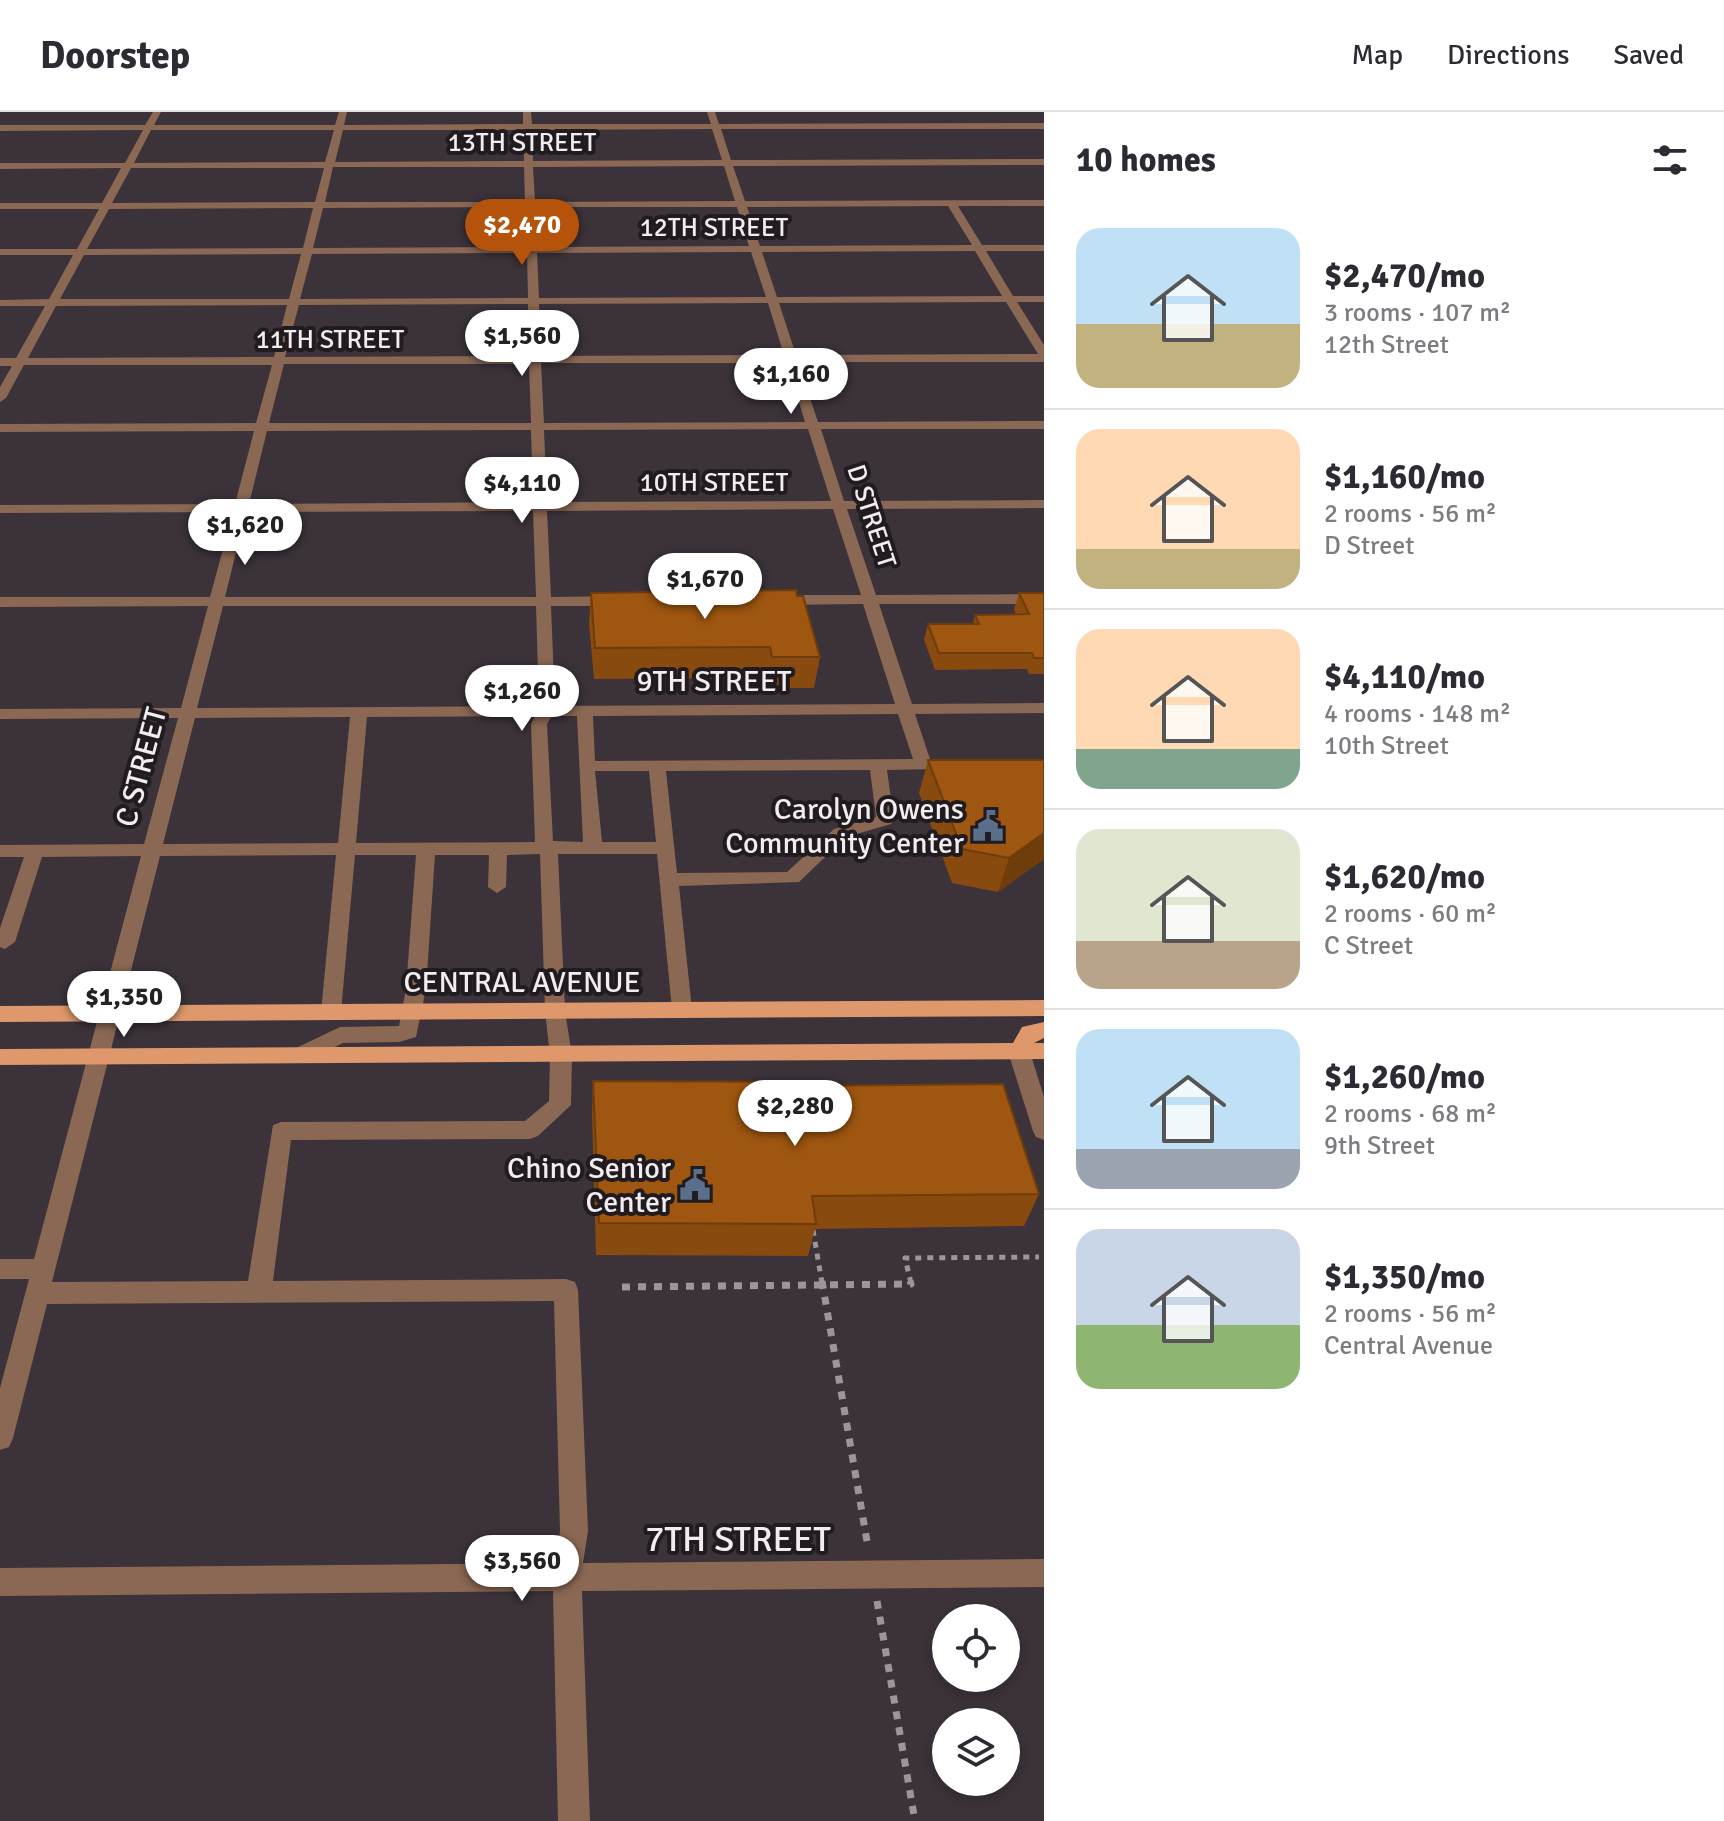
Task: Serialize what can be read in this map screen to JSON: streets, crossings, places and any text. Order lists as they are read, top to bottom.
{
  "streets": {
    "main road": ["CENTRAL AVENUE"],
    "street": [
      "13TH STREET",
      "12TH STREET",
      "11TH STREET",
      "10TH STREET",
      "D STREET",
      "9TH STREET",
      "C STREET",
      "7TH STREET"
    ]
  },
  "crossings": [
    ["13TH STREET", "D STREET"],
    ["13TH STREET", "C STREET"],
    ["12TH STREET", "D STREET"],
    ["12TH STREET", "C STREET"],
    ["11TH STREET", "D STREET"],
    ["11TH STREET", "C STREET"],
    ["10TH STREET", "D STREET"],
    ["10TH STREET", "C STREET"],
    ["D STREET", "9TH STREET"],
    ["9TH STREET", "C STREET"],
    ["C STREET", "CENTRAL AVENUE"]
  ],
  "places": {
    "public building": ["Carolyn Owens Community Center", "Chino Senior Center"]
  },
  "page": {
    "header": "Doorstep",
    "nav": ["Map", "Directions", "Saved"],
    "heading": "10 homes",
    "price": [
      "$2,470",
      "$1,560",
      "$1,160",
      "$4,110",
      "$1,620",
      "$1,670",
      "$1,260",
      "$1,350",
      "$2,280",
      "$3,560"
    ],
    "list": [
      {
        "name": "$2,470/mo",
        "note": "3 rooms · 107 m² · 12th Street"
      },
      {
        "name": "$1,160/mo",
        "note": "2 rooms · 56 m² · D Street"
      },
      {
        "name": "$4,110/mo",
        "note": "4 rooms · 148 m² · 10th Street"
      },
      {
        "name": "$1,620/mo",
        "note": "2 rooms · 60 m² · C Street"
      },
      {
        "name": "$1,260/mo",
        "note": "2 rooms · 68 m² · 9th Street"
      },
      {
        "name": "$1,350/mo",
        "note": "2 rooms · 56 m² · Central Avenue"
      }
    ]
  }
}
